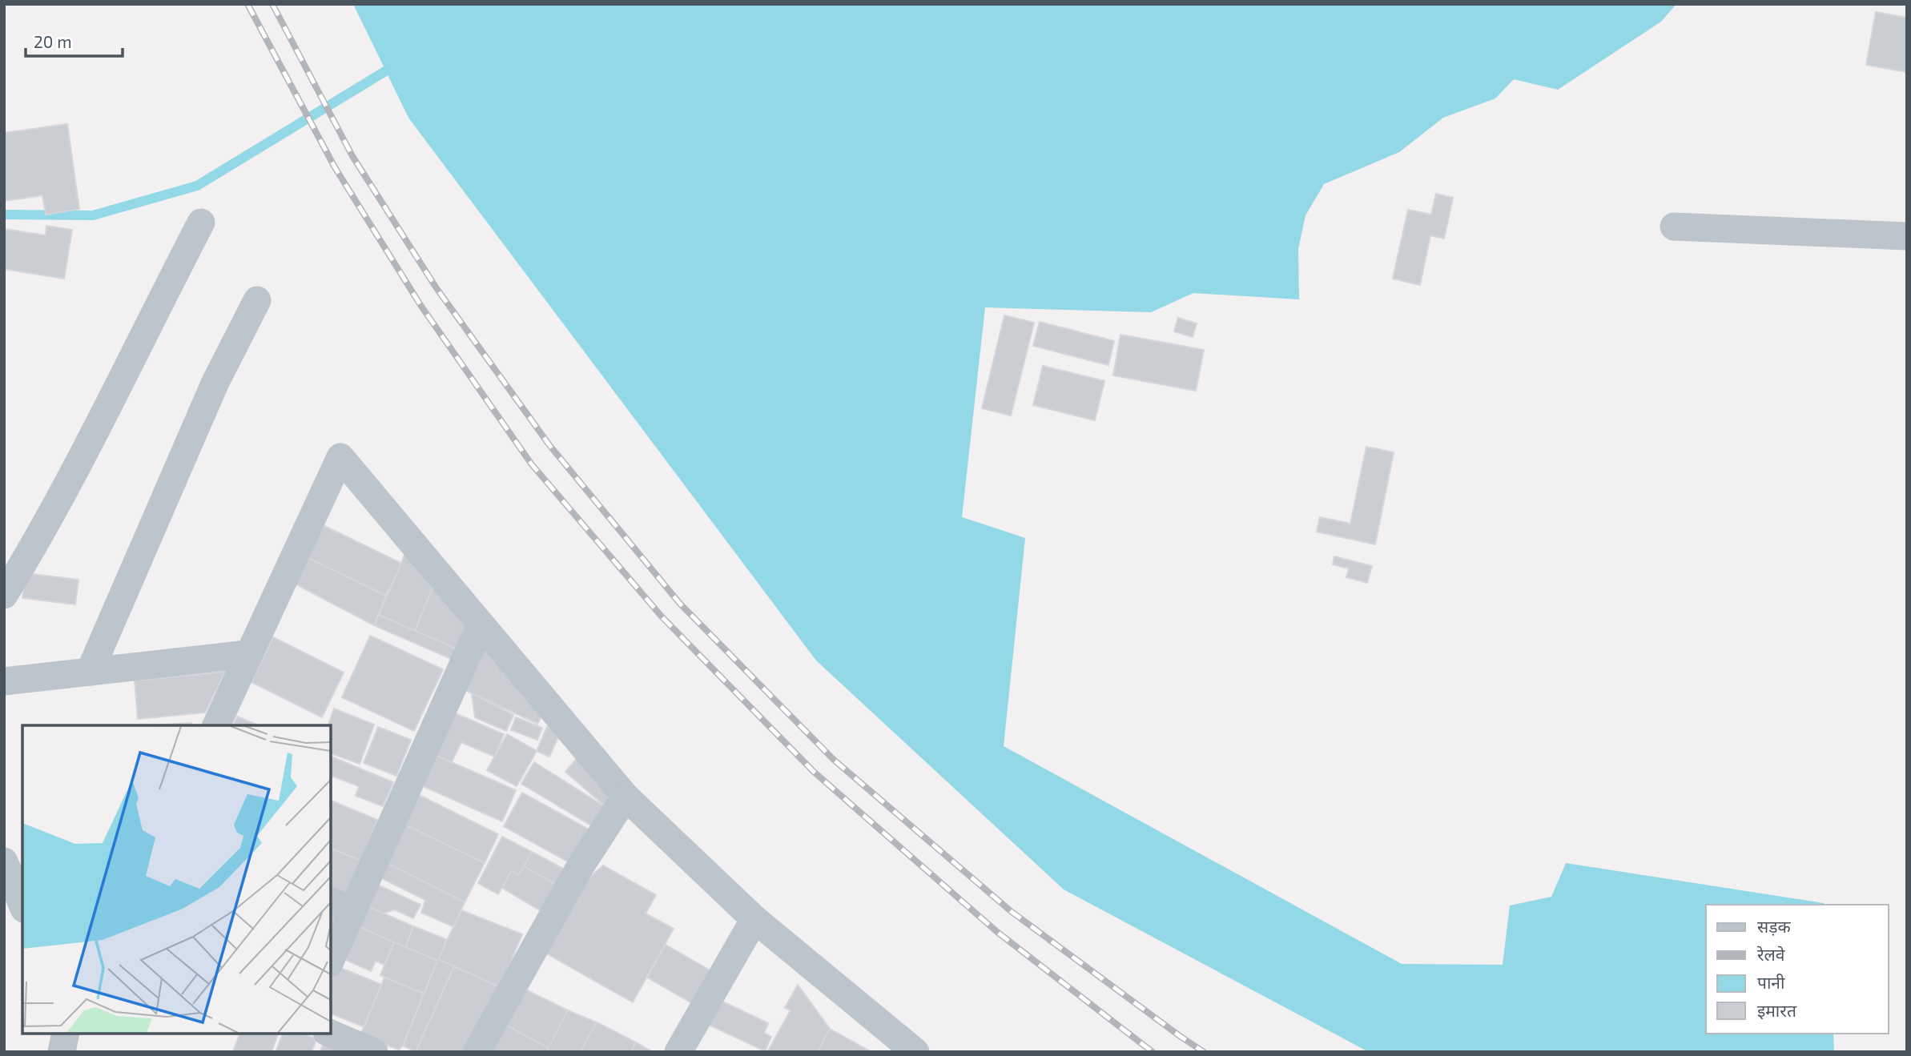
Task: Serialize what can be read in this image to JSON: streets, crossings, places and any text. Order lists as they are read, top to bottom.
{
  "legend": [
    "सड़क",
    "रेलवे",
    "पानी",
    "इमारत"
  ],
  "scale_bar": "20 m"
}
